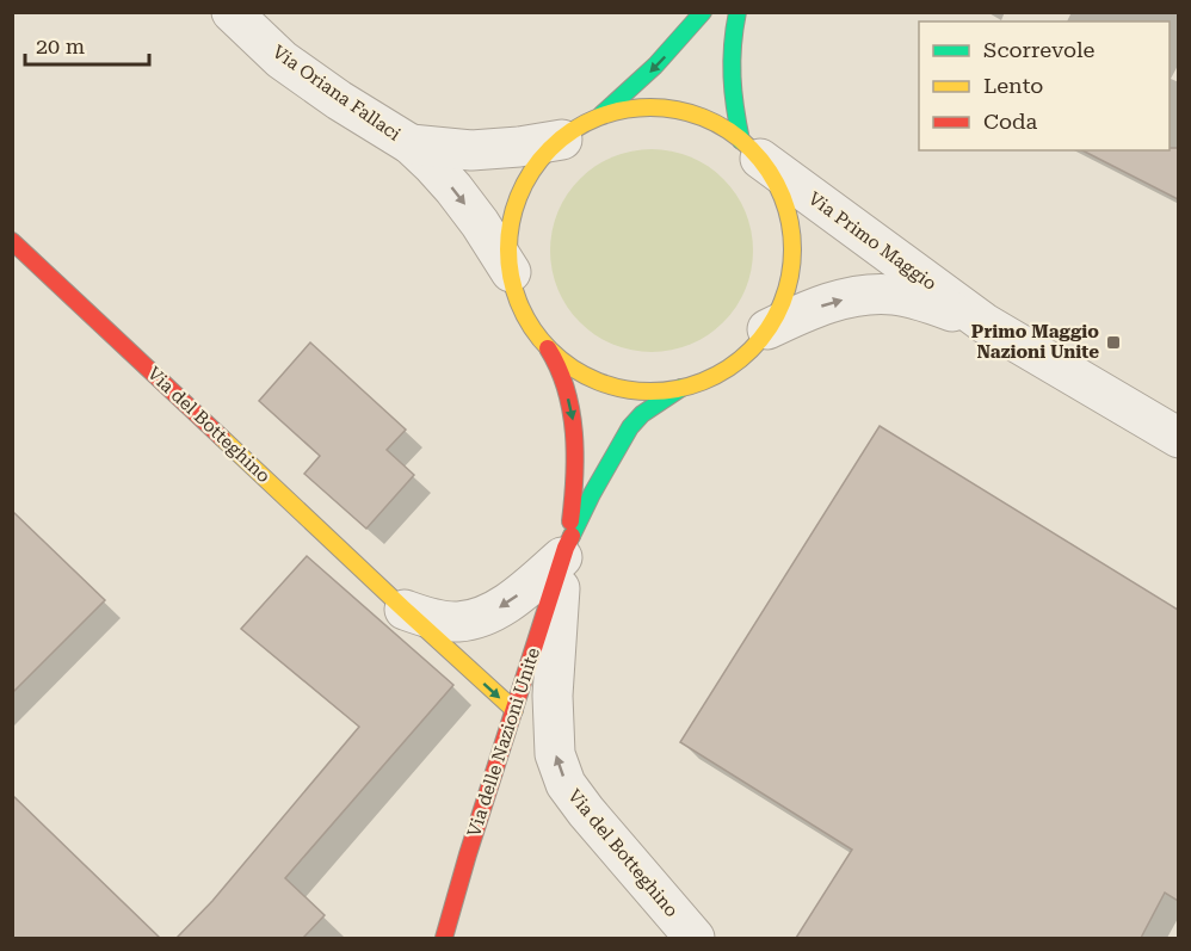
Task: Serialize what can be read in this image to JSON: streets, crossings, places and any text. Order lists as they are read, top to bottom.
{
  "streets": {
    "street": [
      "Via Oriana Fallaci",
      "Via Primo Maggio",
      "Via del Botteghino",
      "Via delle Nazioni Unite"
    ]
  },
  "crossings": [
    ["Via del Botteghino", "Via delle Nazioni Unite"]
  ],
  "places": {
    "transit": ["Primo Maggio Nazioni Unite"]
  },
  "legend": ["Scorrevole", "Lento", "Coda"],
  "scale_bar": "20 m"
}
